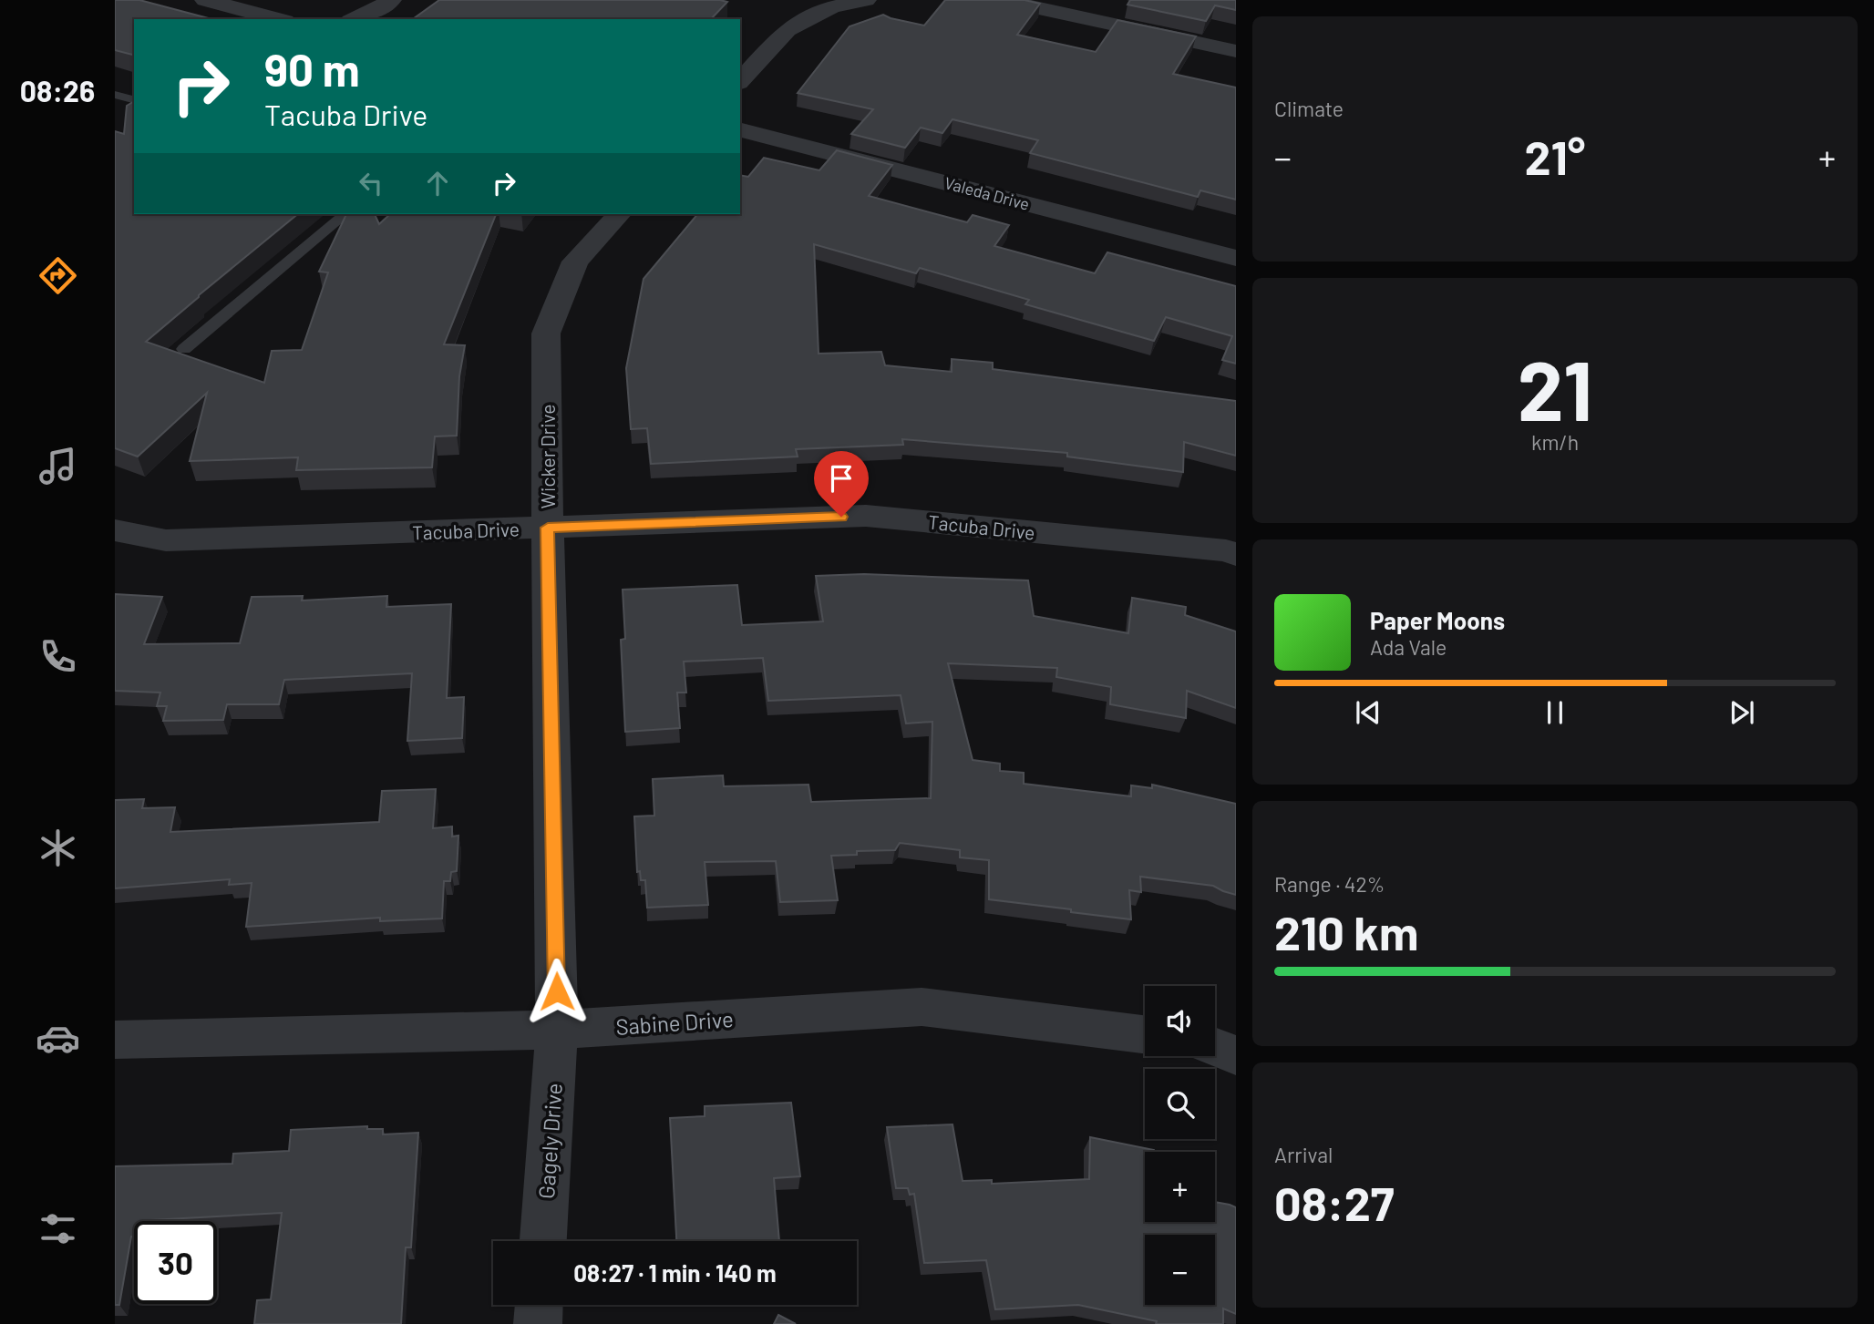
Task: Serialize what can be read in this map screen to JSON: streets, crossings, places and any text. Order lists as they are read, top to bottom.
{
  "streets": {
    "street": [
      "Valeda Drive",
      "Wicker Drive",
      "Tacuba Drive",
      "Sabine Drive",
      "Gagely Drive"
    ]
  },
  "crossings": [
    ["Wicker Drive", "Tacuba Drive"],
    ["Wicker Drive", "Sabine Drive"],
    ["Wicker Drive", "Gagely Drive"],
    ["Sabine Drive", "Gagely Drive"]
  ],
  "page": {
    "tabs": "08:26",
    "tile": [
      "Climate",
      ["21", "km/h"],
      ["Range · 42%", "210 km"],
      ["Arrival", "08:27"]
    ],
    "turn": ["90 m", "Tacuba Drive"],
    "heat": ["−", "21°", "+"],
    "song": ["Paper Moons", "Ada Vale"],
    "map_buttons": ["+", "−"],
    "limit": "30",
    "trip": "08:27 · 1 min · 140 m"
  }
}
